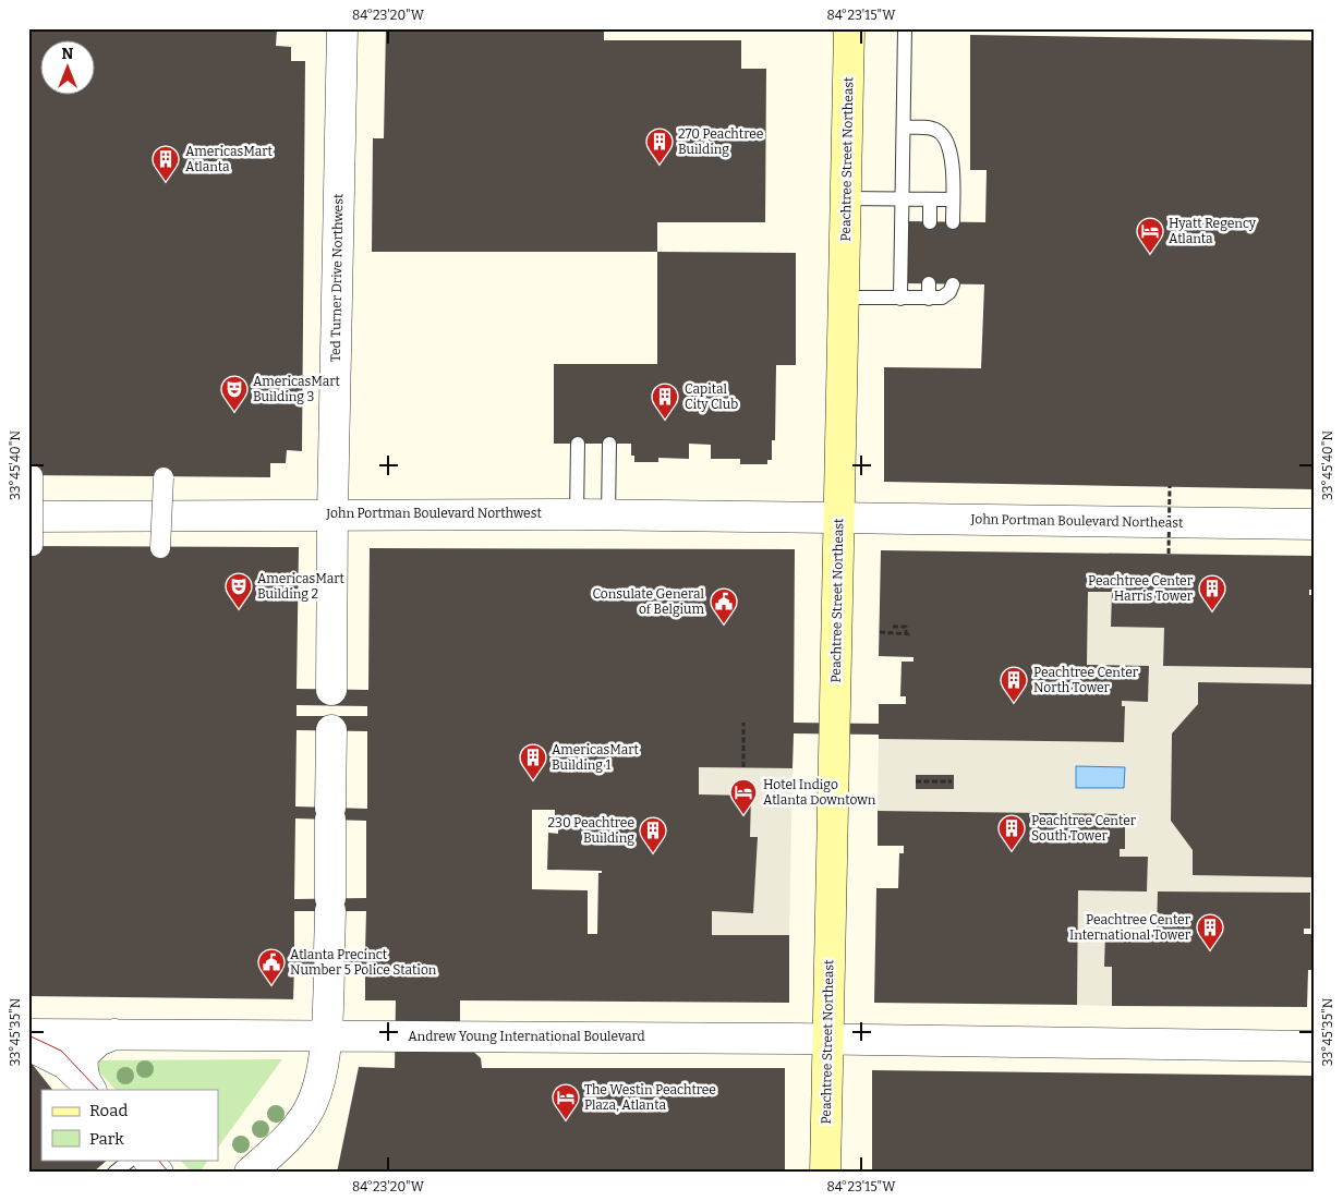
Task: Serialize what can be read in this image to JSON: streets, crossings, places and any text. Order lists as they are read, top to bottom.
{
  "streets": {
    "main road": ["Peachtree Street Northeast"],
    "street": [
      "Ted Turner Drive Northwest",
      "John Portman Boulevard Northwest",
      "John Portman Boulevard Northeast",
      "Andrew Young International Boulevard"
    ]
  },
  "crossings": [
    ["Peachtree Street Northeast", "John Portman Boulevard Northwest"],
    ["Peachtree Street Northeast", "John Portman Boulevard Northeast"],
    ["Peachtree Street Northeast", "Andrew Young International Boulevard"],
    ["Ted Turner Drive Northwest", "John Portman Boulevard Northwest"],
    ["Ted Turner Drive Northwest", "Andrew Young International Boulevard"],
    ["John Portman Boulevard Northwest", "John Portman Boulevard Northeast"]
  ],
  "places": {
    "building": [
      "270 Peachtree Building",
      "AmericasMart Atlanta",
      "Capital City Club",
      "Peachtree Center Harris Tower",
      "Peachtree Center North Tower",
      "AmericasMart Building 1",
      "Peachtree Center South Tower",
      "230 Peachtree Building",
      "Peachtree Center International Tower"
    ],
    "hotel": ["Hyatt Regency Atlanta", "Hotel Indigo Atlanta Downtown", "The Westin Peachtree Plaza, Atlanta"],
    "theatre": ["AmericasMart Building 3", "AmericasMart Building 2"],
    "public building": ["Consulate General of Belgium", "Atlanta Precinct Number 5 Police Station"]
  },
  "legend": ["Road", "Park"],
  "north": "top",
  "coordinates": [
    "84°23'20\"W",
    "84°23'15\"W",
    "33°45'40\"N",
    "33°45'35\"N"
  ]
}
